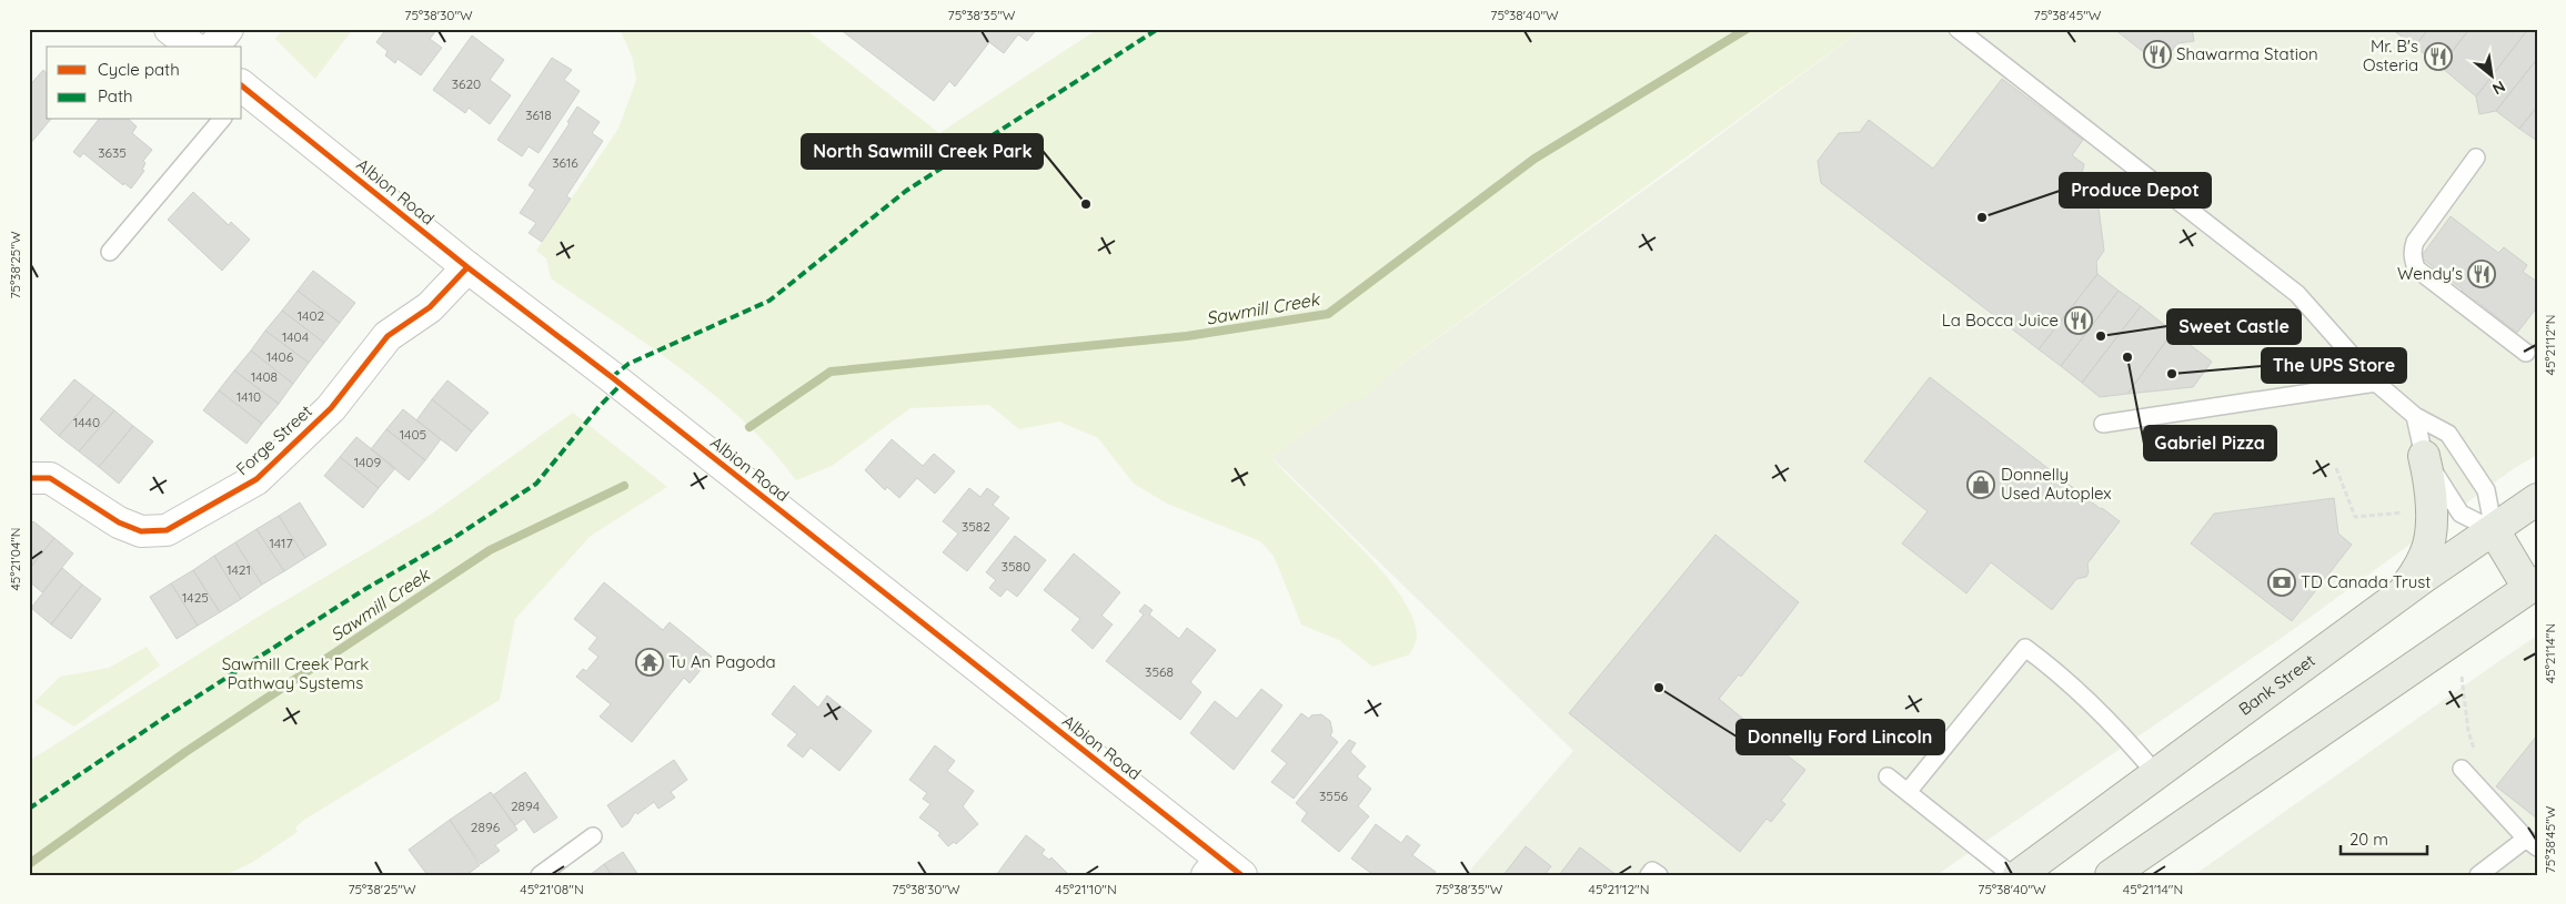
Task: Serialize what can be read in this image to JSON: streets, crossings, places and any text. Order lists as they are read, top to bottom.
{
  "streets": {
    "main road": ["Bank Street"],
    "street": ["Albion Road", "Forge Street"]
  },
  "crossings": [
    ["Albion Road", "Forge Street"]
  ],
  "water": ["Sawmill Creek"],
  "parks": ["Sawmill Creek Park Pathway Systems"],
  "places": {
    "restaurant": [
      "Shawarma Station",
      "Mr. B's Osteria",
      "Wendy's",
      "La Bocca Juice"
    ],
    "other": [
      "North Sawmill Creek Park",
      "Produce Depot",
      "Sweet Castle",
      "Gabriel Pizza",
      "The UPS Store",
      "Donnelly Ford Lincoln"
    ],
    "shop": ["Donnelly Used Autoplex"],
    "bank": ["TD Canada Trust"],
    "temple": ["Tu An Pagoda"]
  },
  "house_numbers": [
    "3620",
    "3618",
    "3635",
    "3616",
    "1402",
    "1404",
    "1406",
    "1408",
    "1410",
    "1440",
    "1405",
    "1409",
    "3582",
    "1417",
    "3580",
    "1421",
    "1425",
    "3568",
    "3556",
    "2894",
    "2896"
  ],
  "legend": ["Cycle path", "Path"],
  "scale_bar": "20 m",
  "north": "bottom right",
  "coordinates": [
    "75°38'30\"W",
    "75°38'35\"W",
    "75°38'40\"W",
    "75°38'45\"W",
    "75°38'25\"W",
    "45°21'12\"N",
    "45°21'04\"N",
    "45°21'14\"N",
    "45°21'08\"N",
    "45°21'10\"N"
  ]
}
